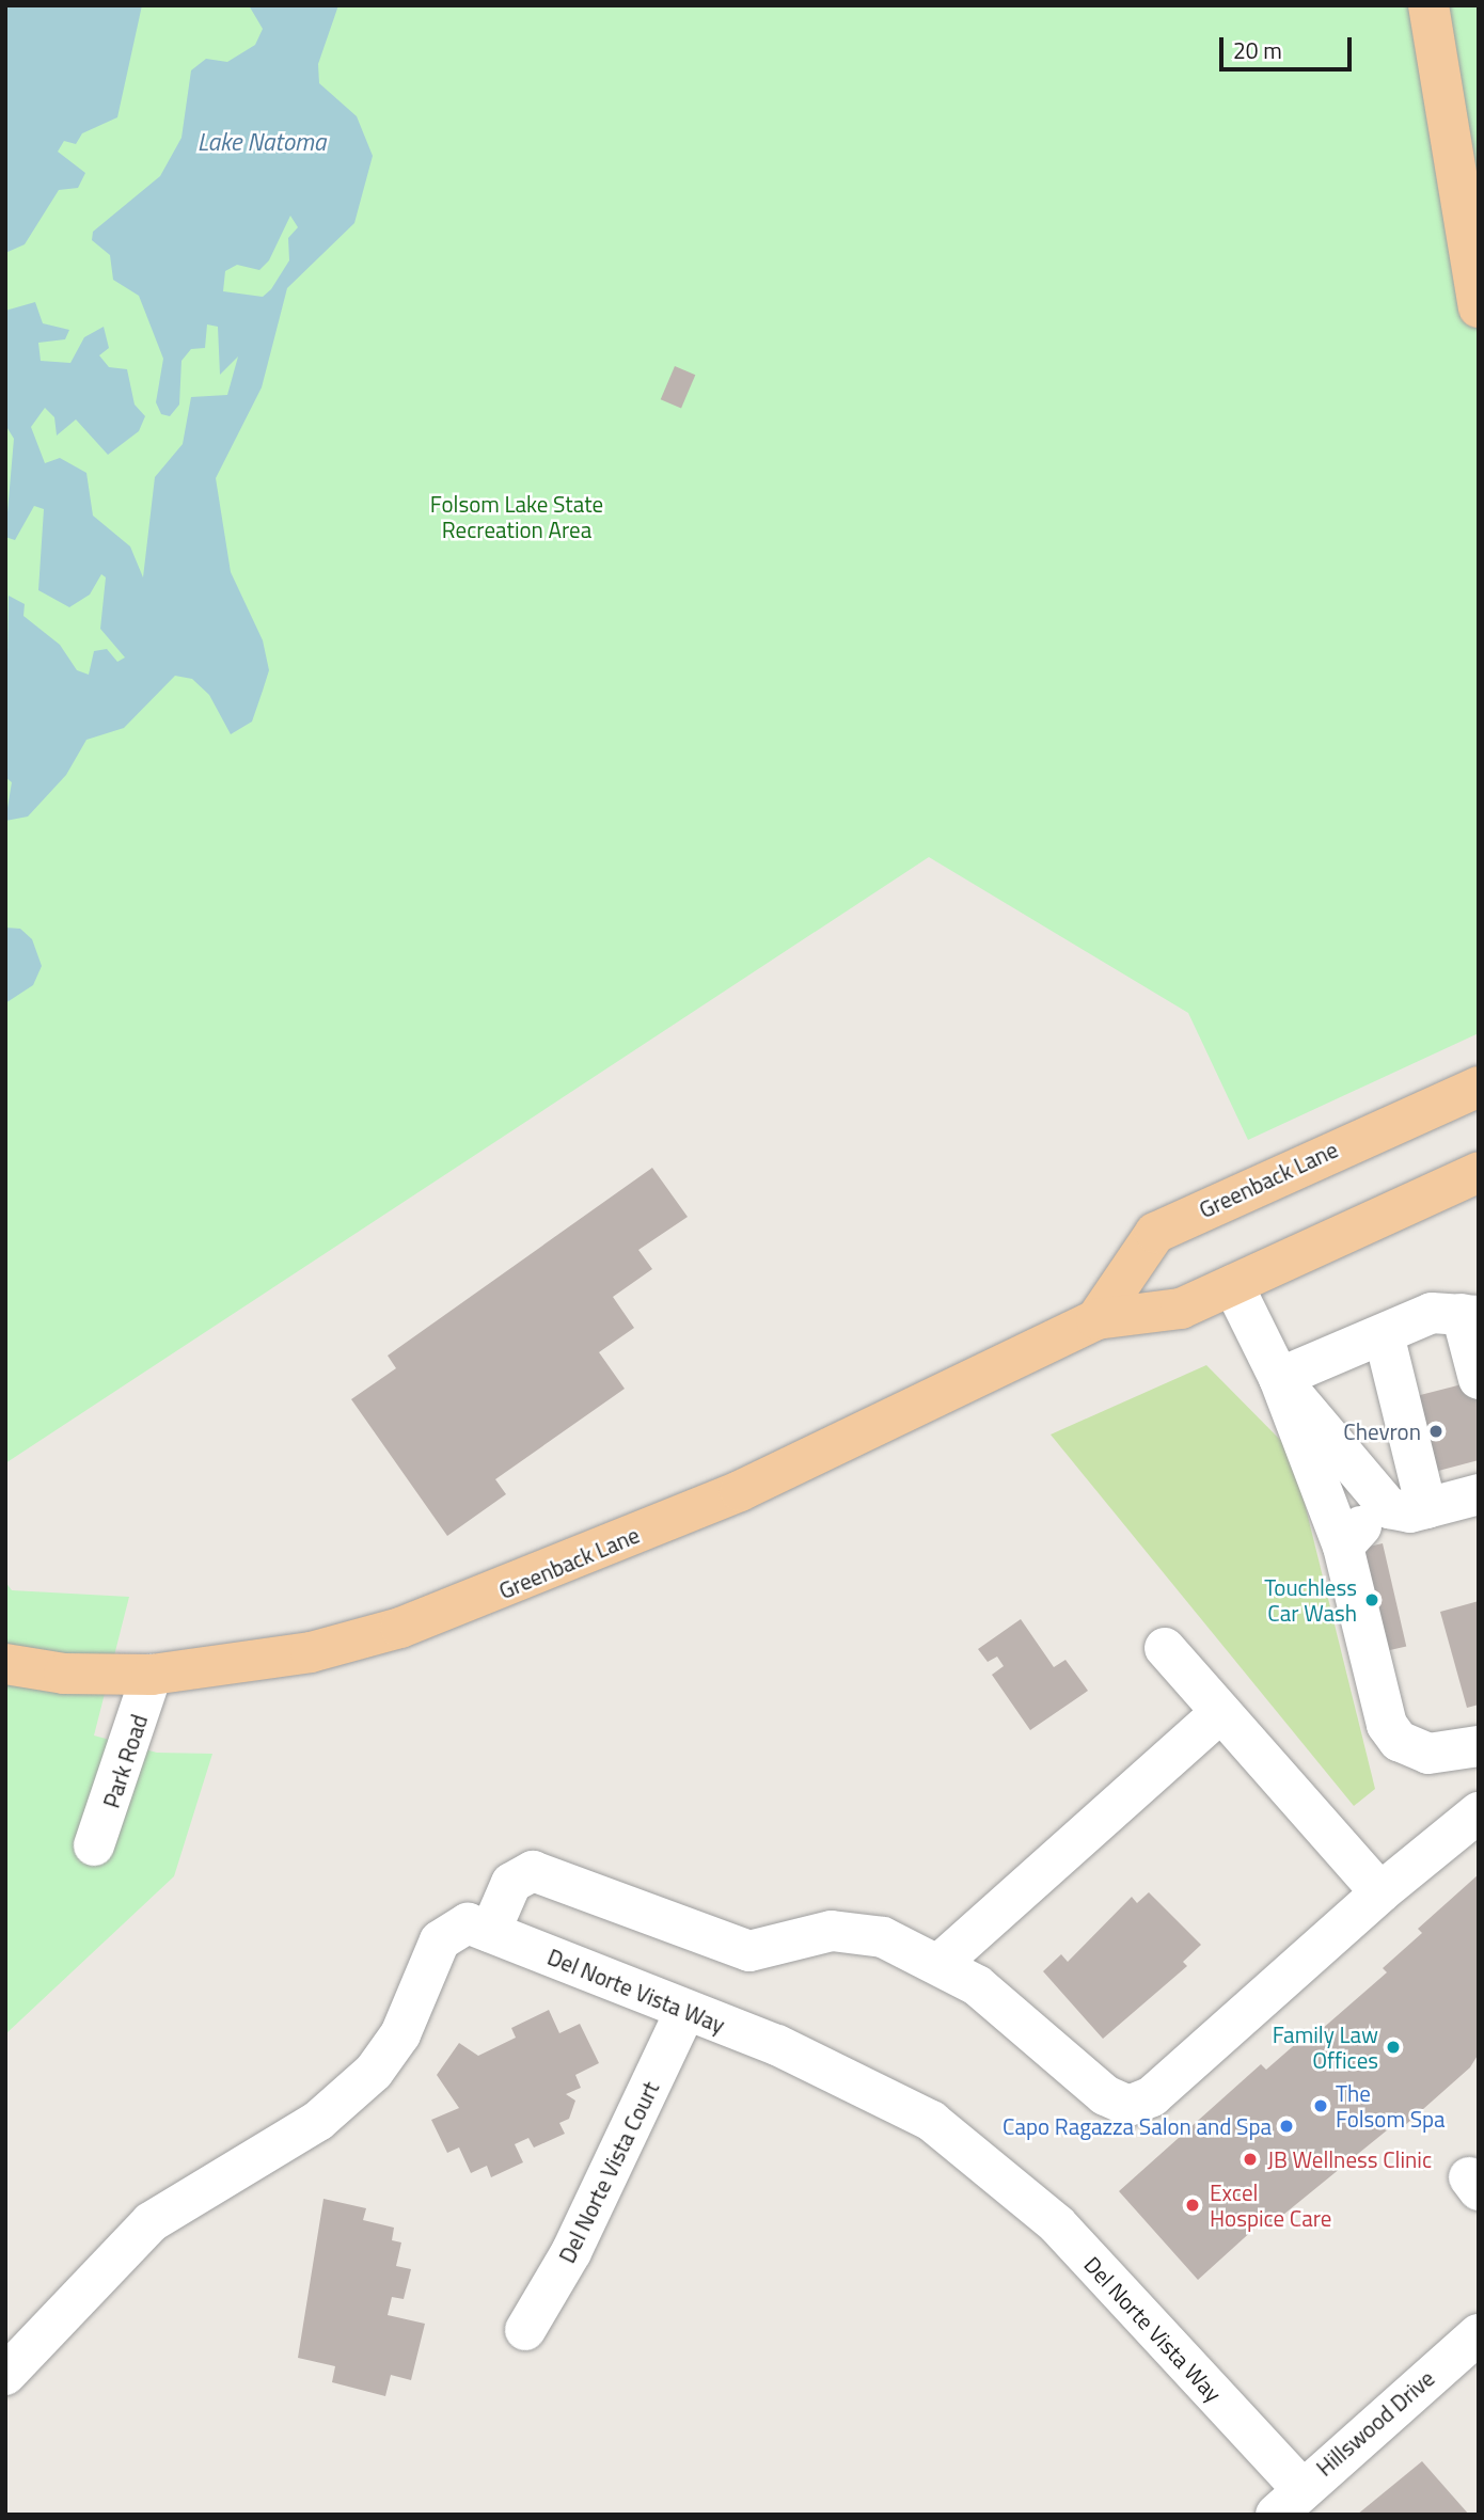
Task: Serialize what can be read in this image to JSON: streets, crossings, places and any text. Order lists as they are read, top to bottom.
{
  "streets": {
    "main road": ["Greenback Lane"],
    "street": [
      "Park Road",
      "Del Norte Vista Way",
      "Del Norte Vista Court",
      "Hillswood Drive"
    ]
  },
  "crossings": [
    ["Greenback Lane", "Park Road"],
    ["Del Norte Vista Way", "Del Norte Vista Court"],
    ["Del Norte Vista Way", "Hillswood Drive"]
  ],
  "water": ["Lake Natoma"],
  "parks": ["Folsom Lake State Recreation Area"],
  "places": [
    "Chevron",
    "Touchless Car Wash",
    "Family Law Offices",
    "The Folsom Spa",
    "Capo Ragazza Salon and Spa",
    "JB Wellness Clinic",
    "Excel Hospice Care"
  ],
  "scale_bar": "20 m"
}
